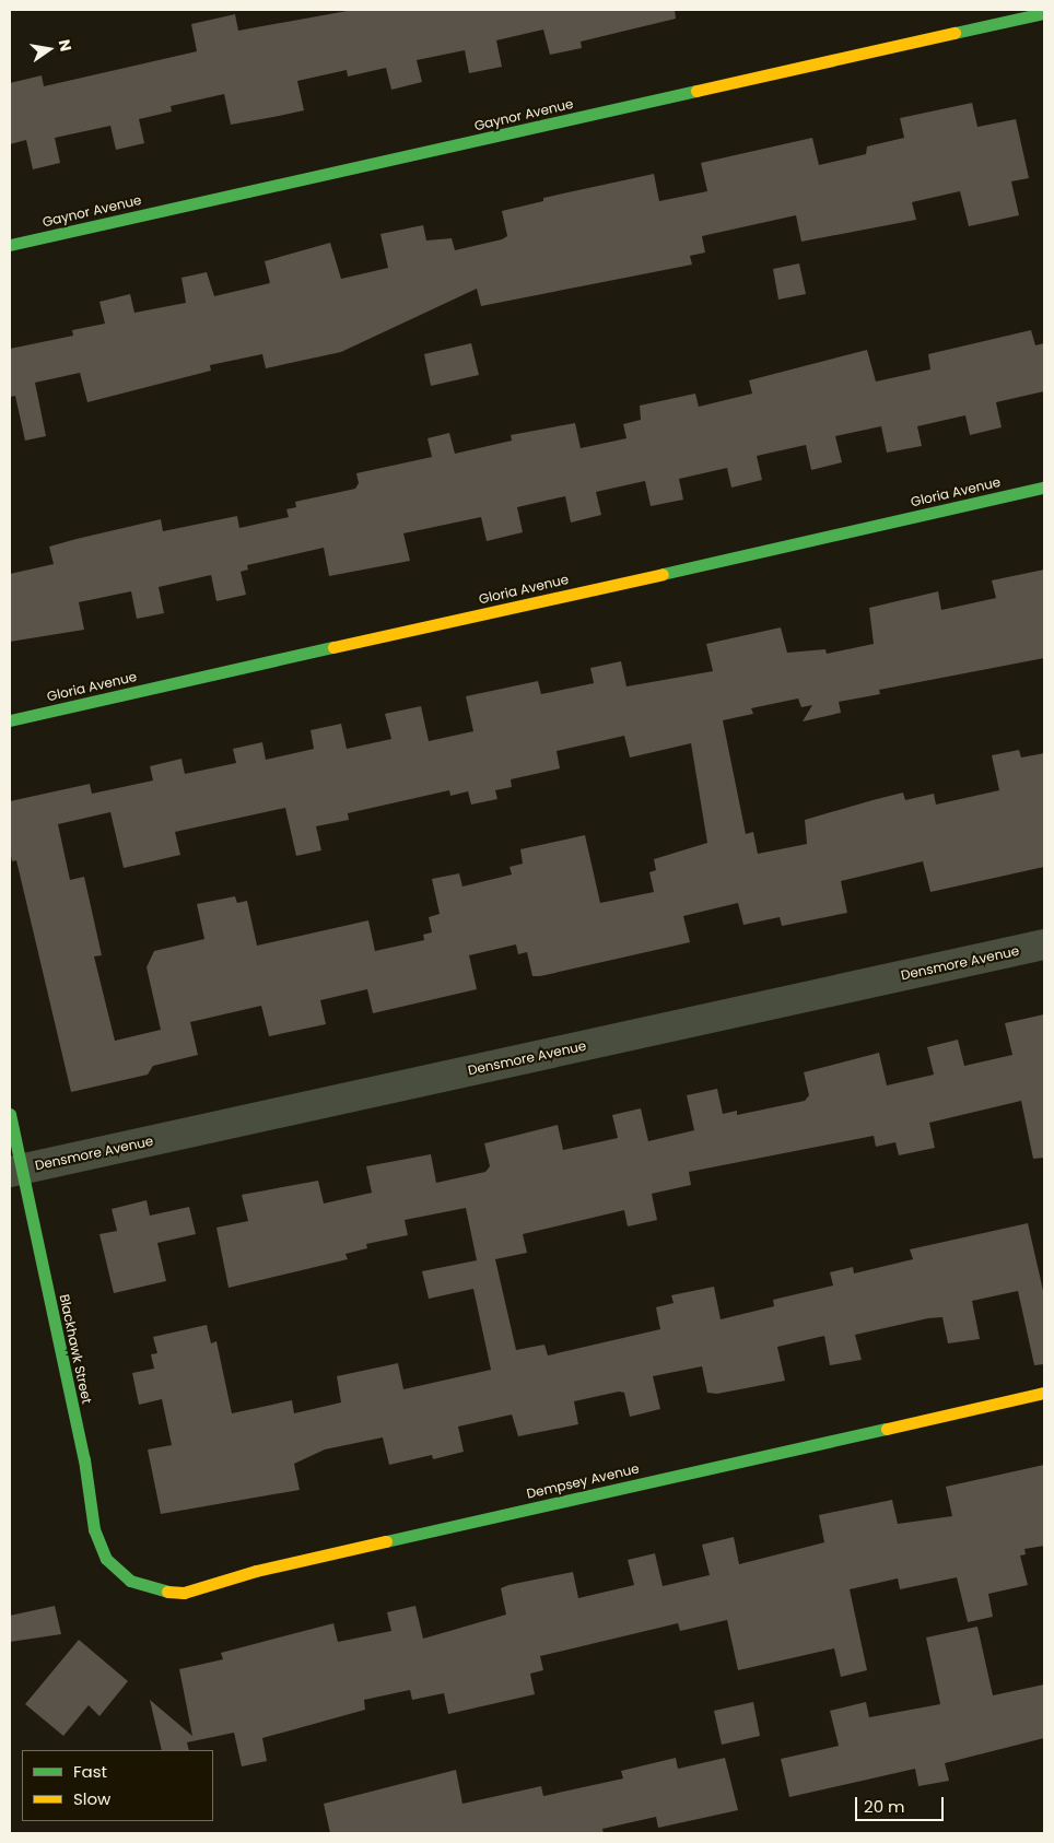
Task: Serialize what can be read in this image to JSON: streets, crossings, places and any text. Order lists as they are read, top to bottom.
{
  "streets": {
    "street": [
      "Gaynor Avenue",
      "Gloria Avenue",
      "Densmore Avenue",
      "Blackhawk Street",
      "Dempsey Avenue"
    ]
  },
  "crossings": [
    ["Densmore Avenue", "Blackhawk Street"],
    ["Blackhawk Street", "Dempsey Avenue"]
  ],
  "legend": ["Fast", "Slow"],
  "scale_bar": "20 m",
  "north": "right"
}
